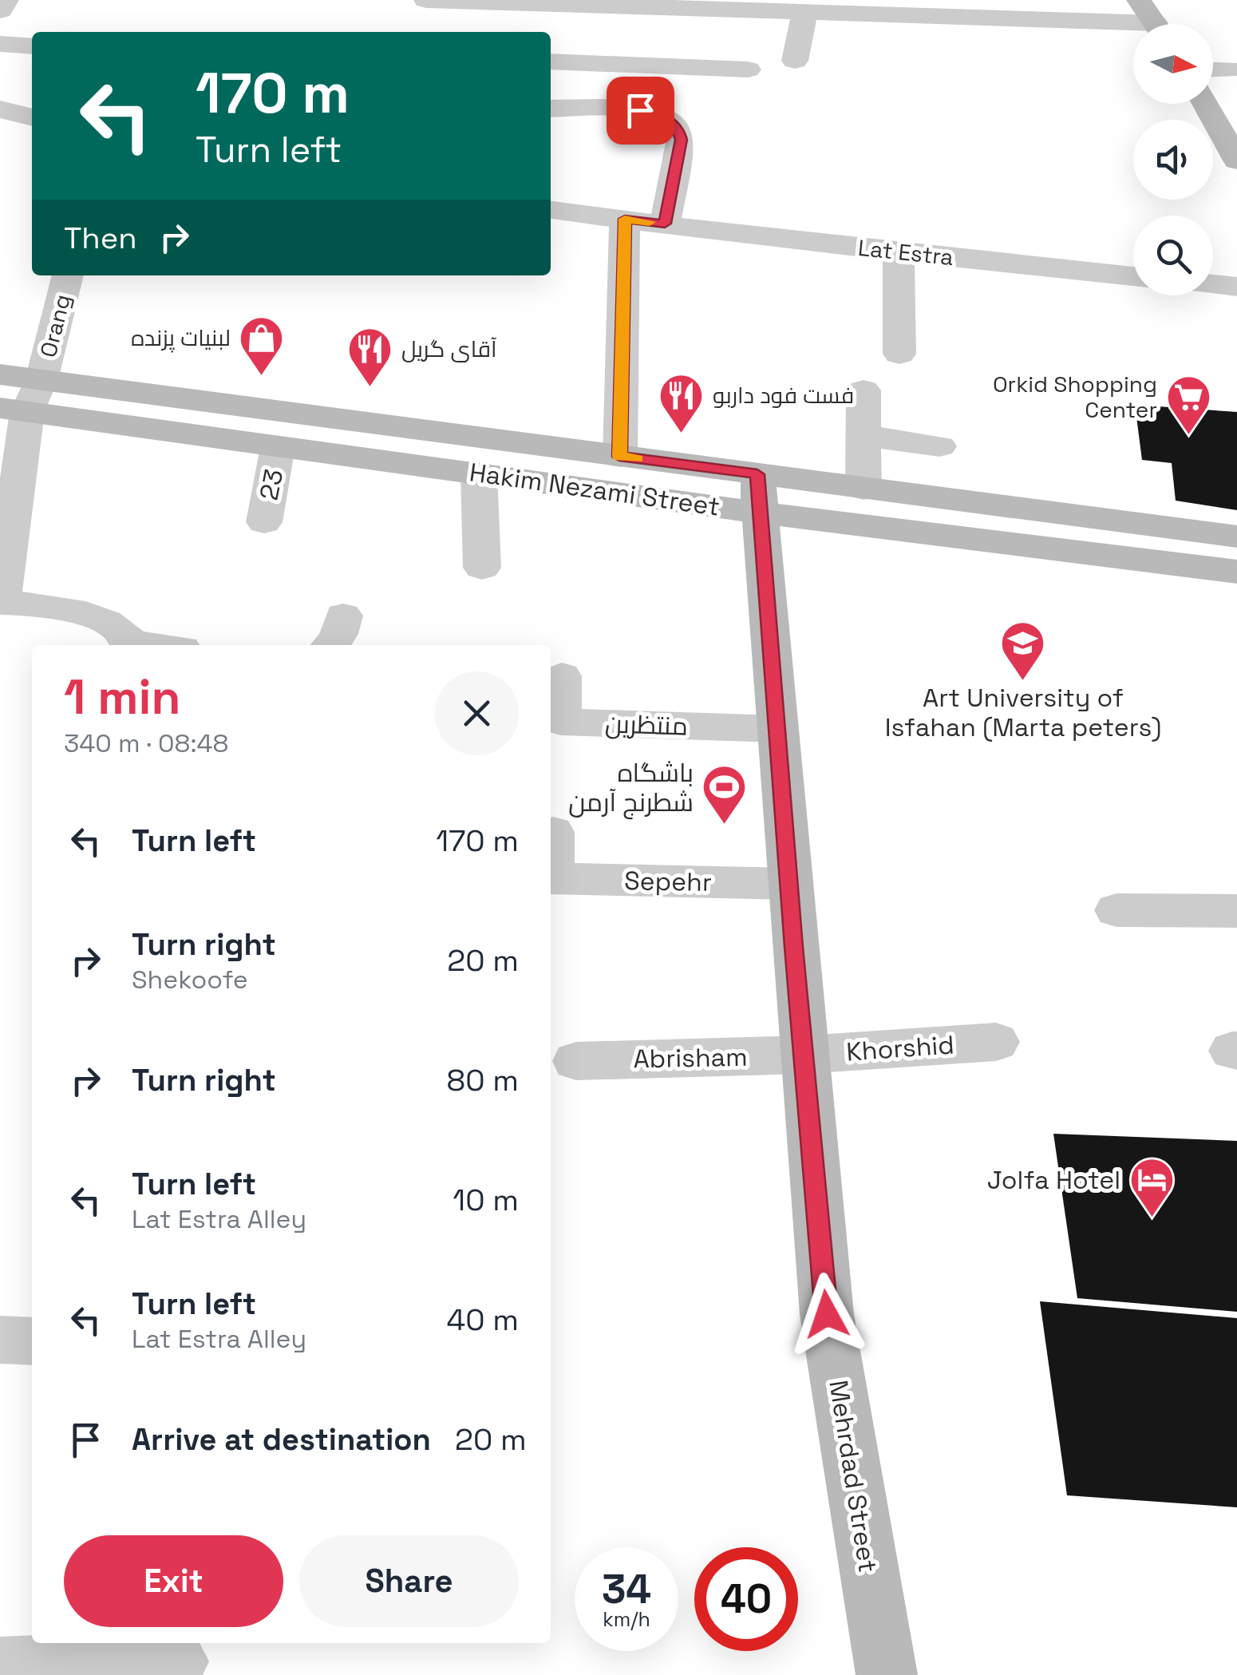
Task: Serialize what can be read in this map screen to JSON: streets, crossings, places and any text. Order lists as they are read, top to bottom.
{
  "streets": {
    "main road": ["Hakim Nezami Street", "Mehrdad Street"],
    "street": [
      "Lat Estra",
      "Orang",
      "23",
      "منتظرین",
      "Sepehr",
      "Khorshid",
      "Abrisham"
    ]
  },
  "crossings": [
    ["Orang", "Hakim Nezami Street"],
    ["23", "Hakim Nezami Street"],
    ["Hakim Nezami Street", "Mehrdad Street"],
    ["منتظرین", "Mehrdad Street"],
    ["Sepehr", "Mehrdad Street"],
    ["Khorshid", "Abrisham"],
    ["Khorshid", "Mehrdad Street"],
    ["Abrisham", "Mehrdad Street"]
  ],
  "places": {
    "shop": ["لبنیات پزنده"],
    "restaurant": ["آقای گریل", "فست فود داربو"],
    "supermarket": ["Orkid Shopping Center"],
    "school or university": ["Art University of Isfahan (Marta peters)"],
    "sports": ["باشگاه شطرنج آرمن"],
    "hotel": ["Jolfa Hotel"]
  },
  "north": "right",
  "page": {
    "turn": ["170 m", "Turn left"],
    "then": "Then",
    "heading": ["1 min", "340 m · 08:48"],
    "list": [
      {
        "name": "Turn left",
        "value": "170 m"
      },
      {
        "name": "Turn right",
        "note": "Shekoofe",
        "value": "20 m"
      },
      {
        "name": "Turn right",
        "value": "80 m"
      },
      {
        "name": "Turn left",
        "note": "Lat Estra Alley",
        "value": "10 m"
      },
      {
        "name": "Turn left",
        "note": "Lat Estra Alley",
        "value": "40 m"
      },
      {
        "name": "Arrive at destination",
        "value": "20 m"
      }
    ],
    "buttons": ["Exit", "Share"],
    "speed": "34 km/h",
    "limit": "40"
  }
}
